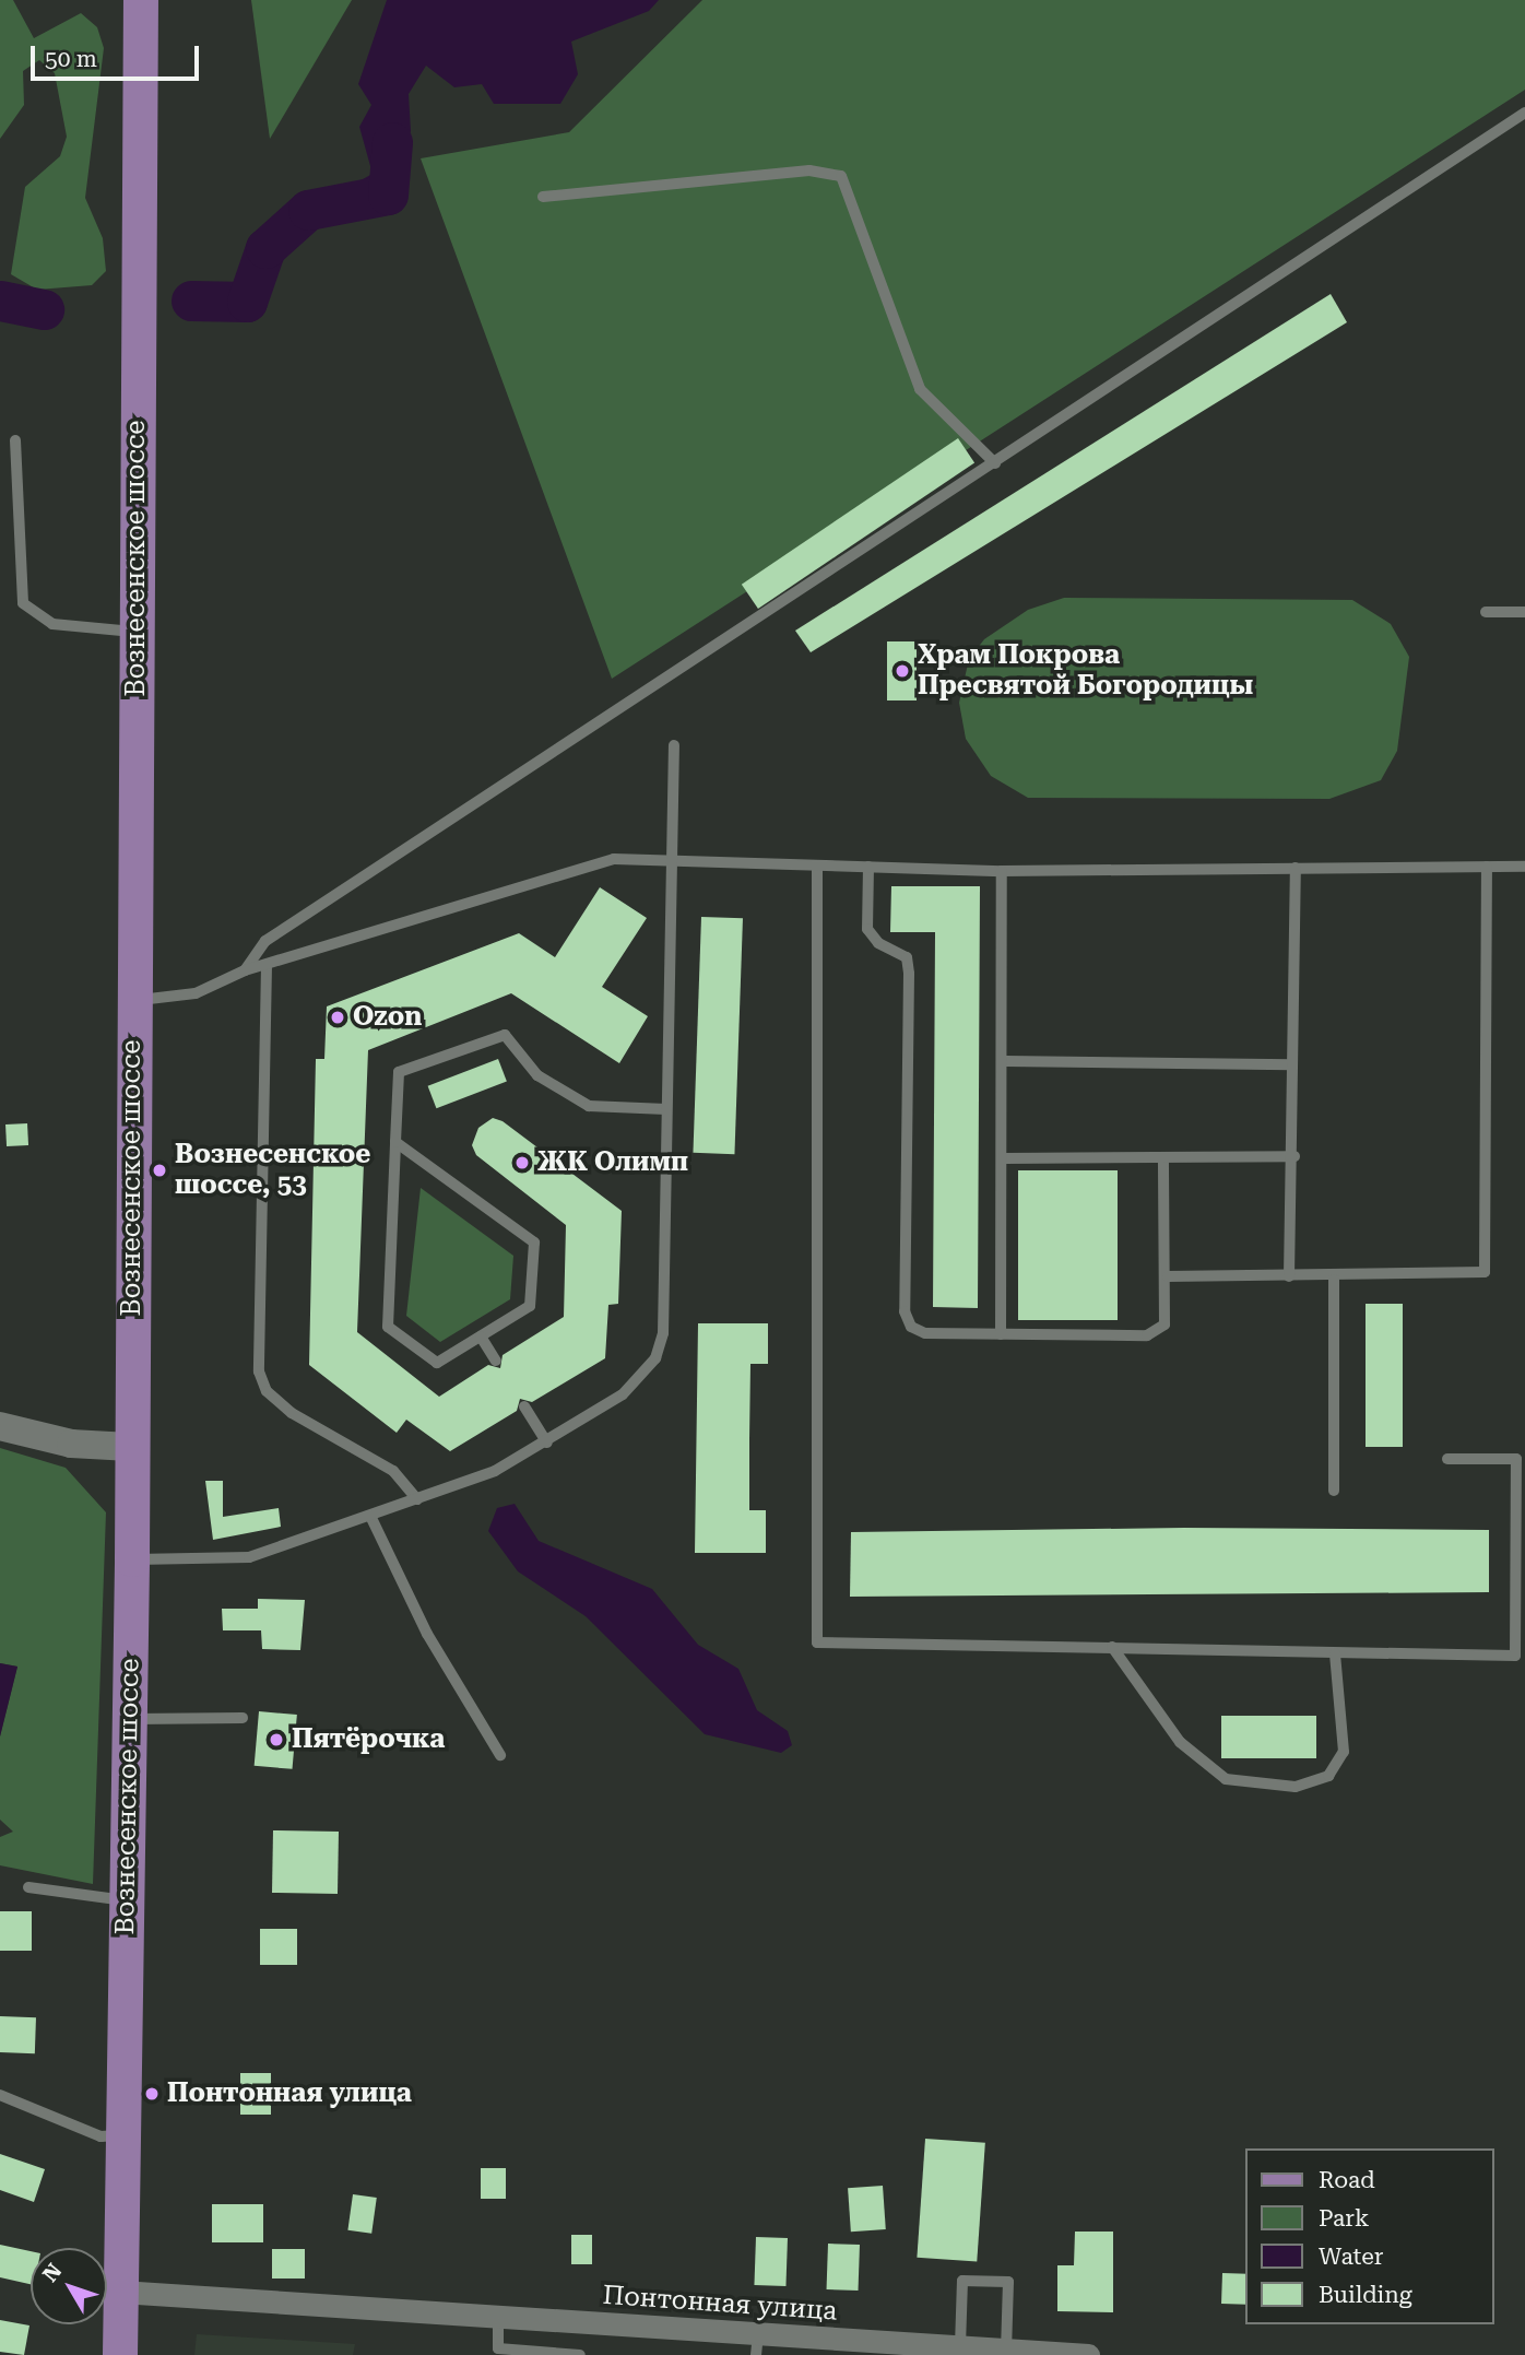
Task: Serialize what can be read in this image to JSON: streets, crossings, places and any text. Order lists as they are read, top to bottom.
{
  "streets": {
    "main road": ["Вознесенское шоссе"],
    "street": ["Понтонная улица"]
  },
  "crossings": [
    ["Вознесенское шоссе", "Понтонная улица"]
  ],
  "places": [
    "Храм Покрова Пресвятой Богородицы",
    "Ozon",
    "ЖК Олимп",
    "Вознесенское шоссе, 53",
    "Пятёрочка",
    "Понтонная улица"
  ],
  "legend": [
    "Road",
    "Park",
    "Water",
    "Building"
  ],
  "scale_bar": "50 m",
  "north": "top left"
}
